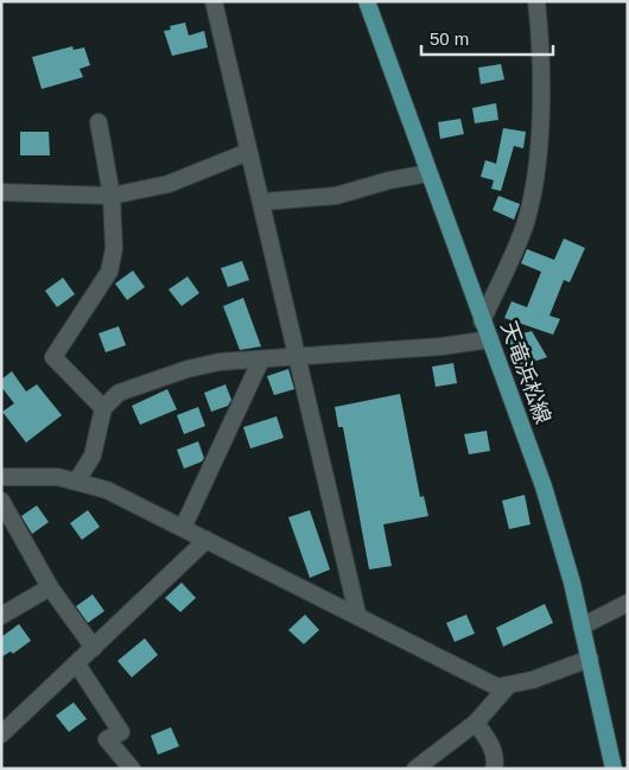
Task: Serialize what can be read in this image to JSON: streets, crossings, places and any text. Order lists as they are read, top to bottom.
{
  "streets": {
    "main road": ["天竜浜松線"]
  },
  "scale_bar": "50 m"
}
